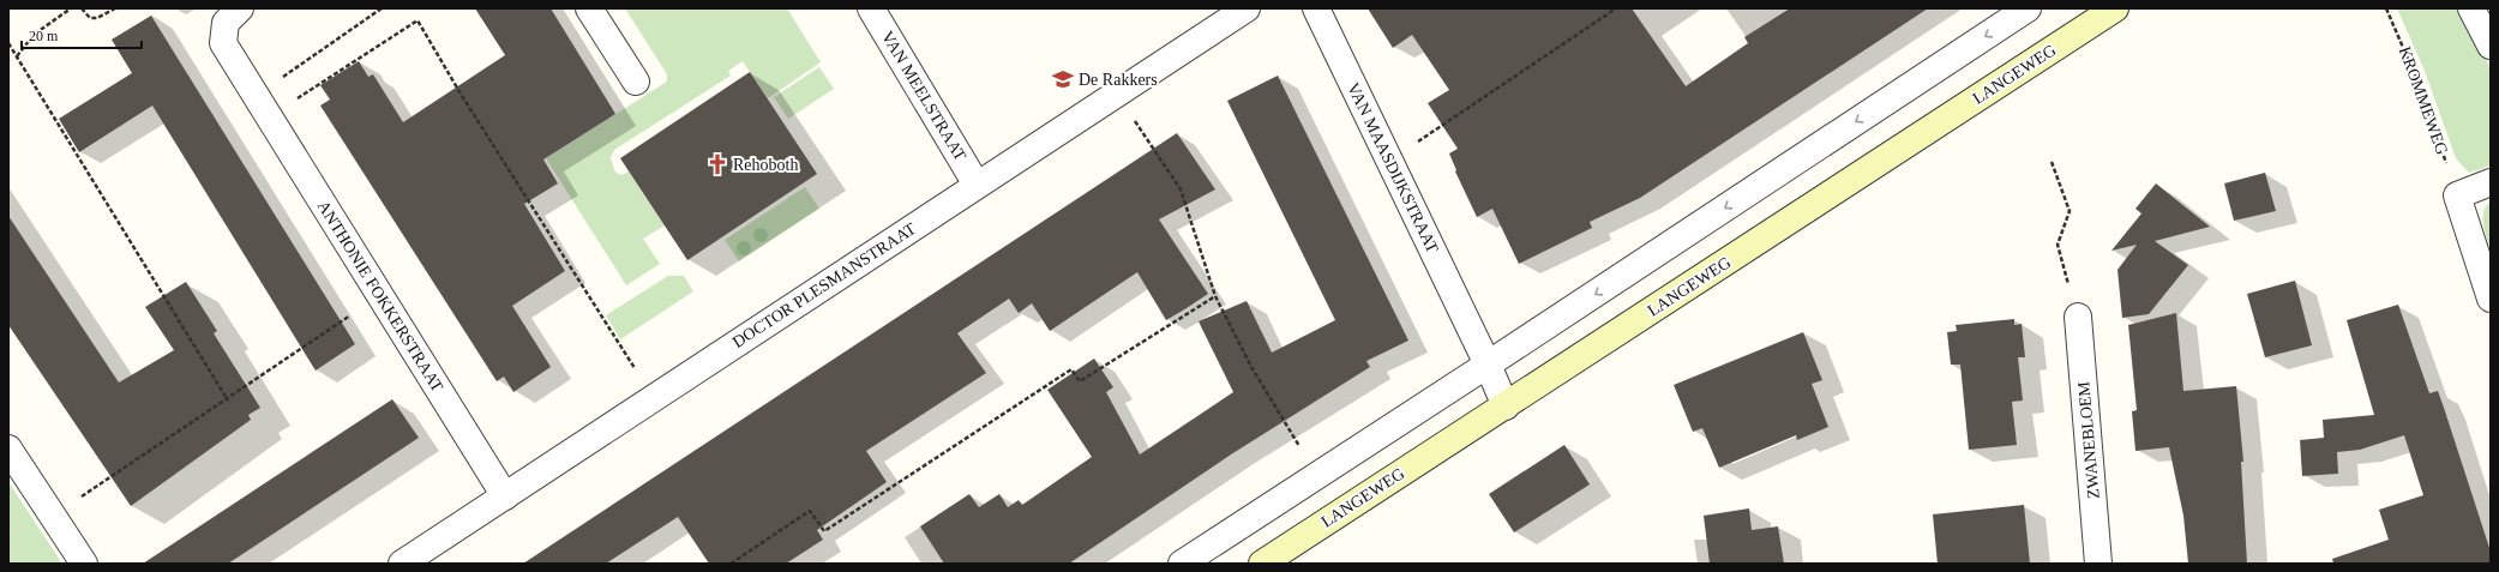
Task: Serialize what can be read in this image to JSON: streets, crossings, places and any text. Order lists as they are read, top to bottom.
{
  "streets": {
    "main road": ["LANGEWEG"],
    "street": [
      "VAN MEELSTRAAT",
      "VAN MAASDIJKSTRAAT",
      "DOCTOR PLESMANSTRAAT",
      "ANTHONIE FOKKERSTRAAT",
      "ZWANEBLOEM"
    ],
    "path": ["KROMMEWEG"]
  },
  "crossings": [
    ["LANGEWEG", "VAN MAASDIJKSTRAAT"],
    ["VAN MEELSTRAAT", "DOCTOR PLESMANSTRAAT"],
    ["DOCTOR PLESMANSTRAAT", "ANTHONIE FOKKERSTRAAT"]
  ],
  "places": {
    "school or university": ["De Rakkers"],
    "church": ["Rehoboth"]
  },
  "scale_bar": "20 m"
}
